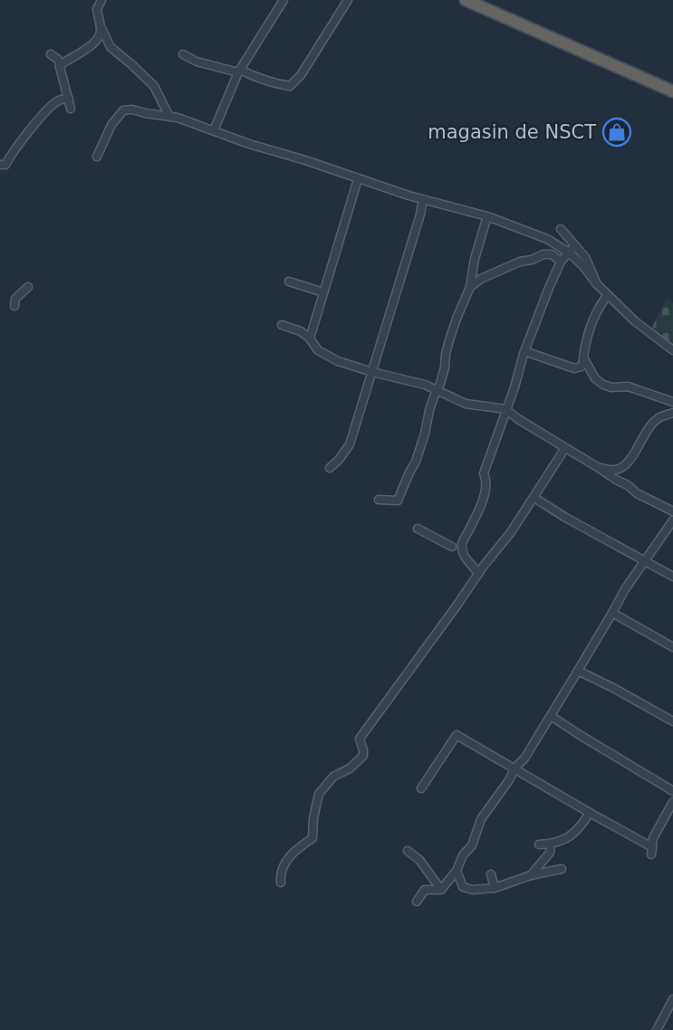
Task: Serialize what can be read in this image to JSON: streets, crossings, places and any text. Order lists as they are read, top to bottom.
{
  "places": {
    "shop": ["magasin de NSCT"]
  }
}
